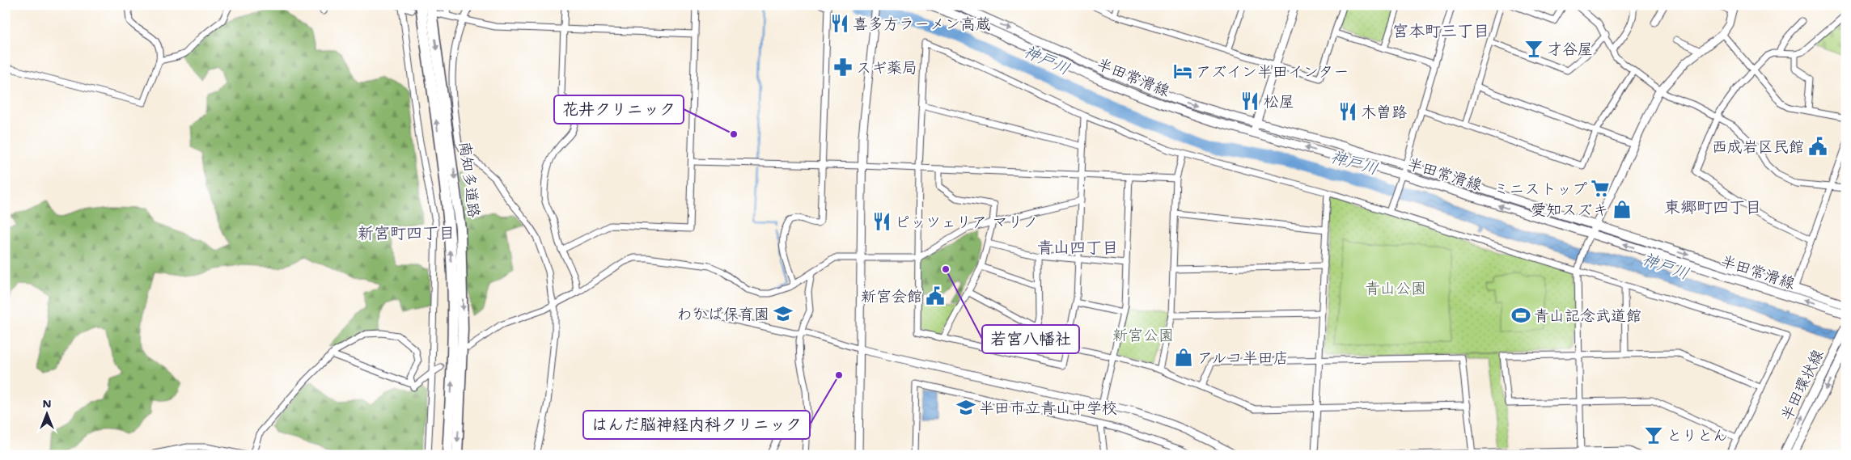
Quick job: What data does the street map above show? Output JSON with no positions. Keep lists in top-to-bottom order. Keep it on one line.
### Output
{"streets":{"highway":["南知多道路"],"main road":["半田常滑線","半田環状線"]},"districts":["宮本町三丁目","東郷町四丁目","新宮町四丁目","青山四丁目"],"water":["神戸川"],"parks":["青山公園","新宮公園"],"places":{"restaurant":["喜多方ラーメン高蔵","松屋","木曽路","ピッツェリア マリノ"],"bar":["才谷屋","とりとん"],"pharmacy":["スギ薬局"],"hotel":["アズイン半田インター"],"other":["花井クリニック","若宮八幡社","はんだ脳神経内科クリニック"],"public building":["西成岩区民館","新宮会館"],"supermarket":["ミニストップ"],"shop":["愛知スズキ","アルコ半田店"],"school or university":["わかば保育園","半田市立青山中学校"],"sports":["青山記念武道館"]},"north":"top"}
